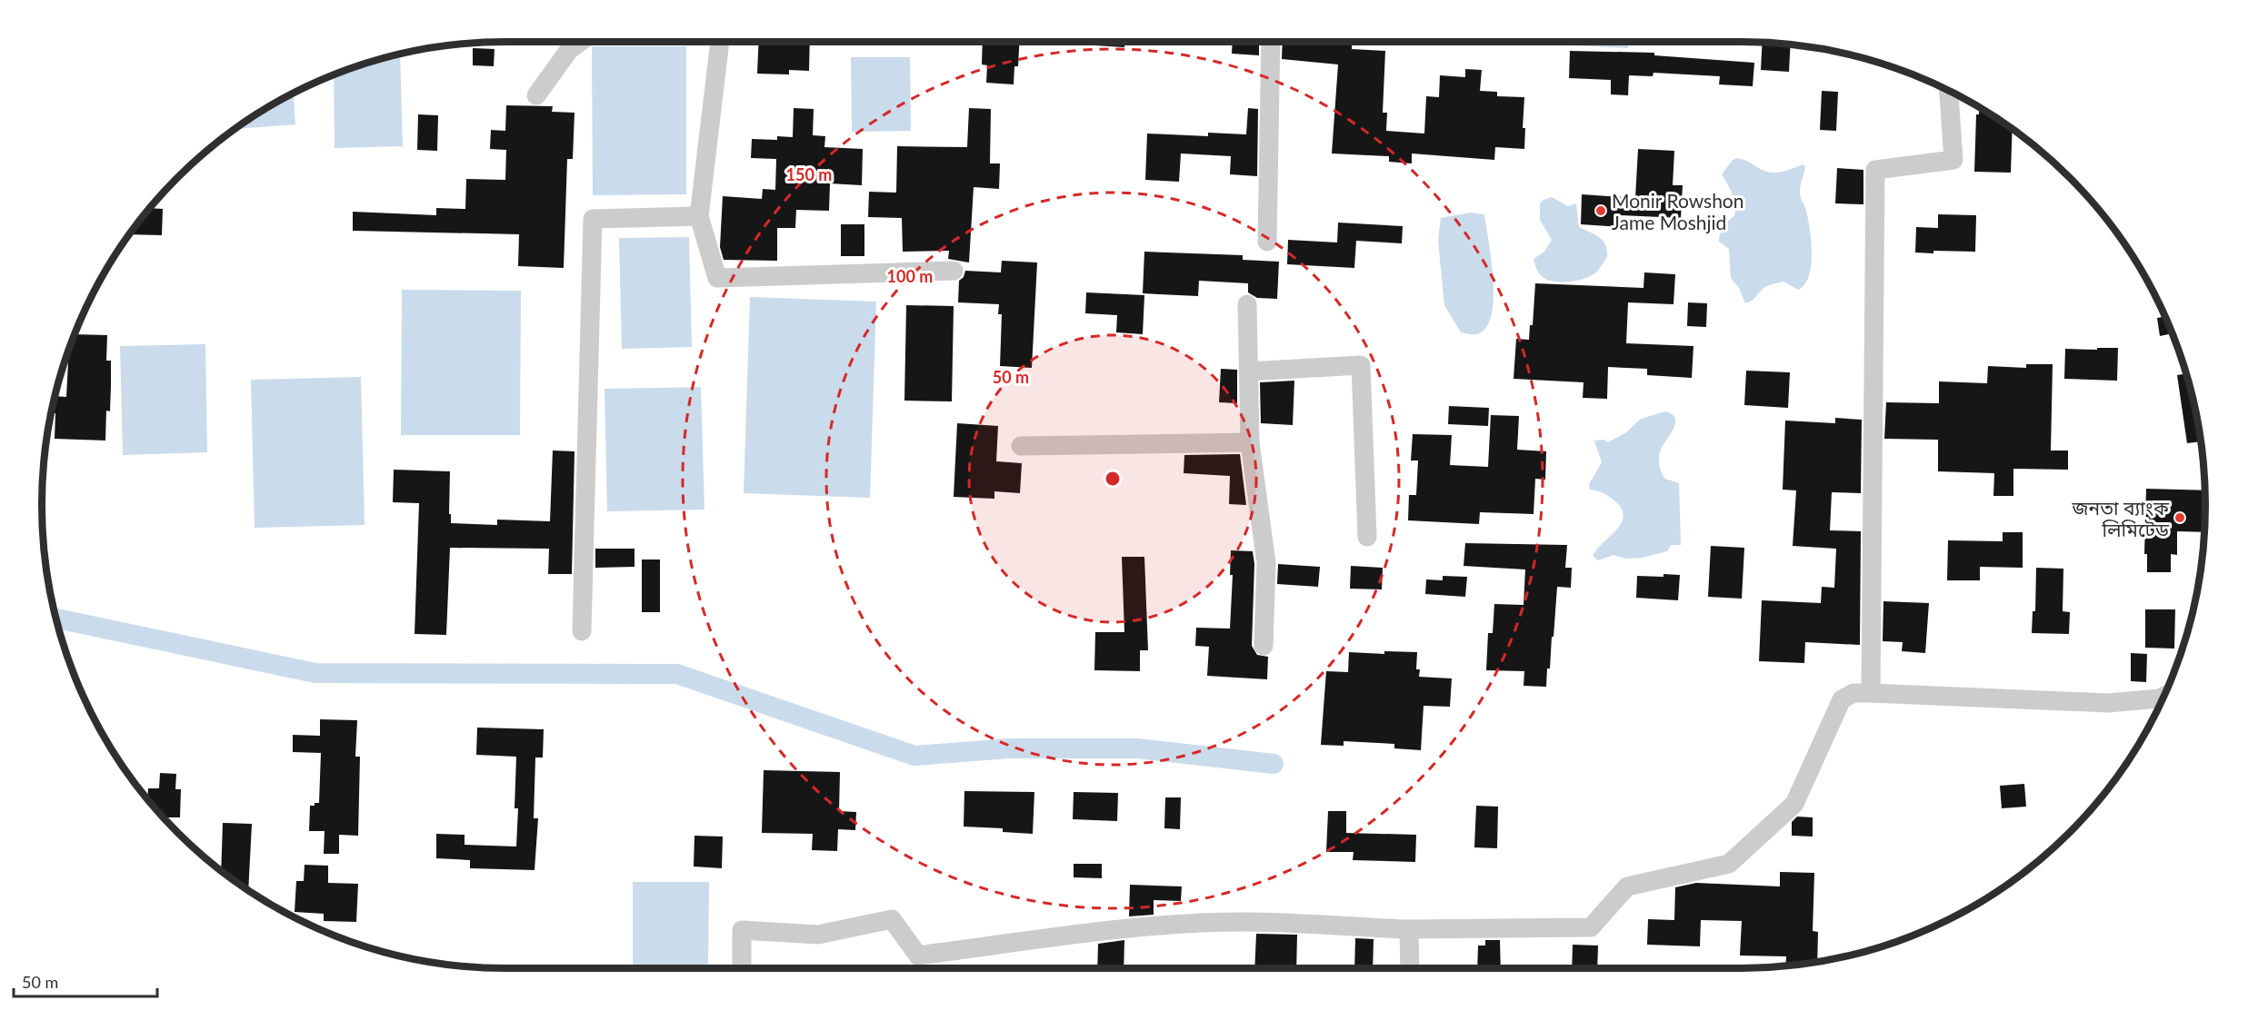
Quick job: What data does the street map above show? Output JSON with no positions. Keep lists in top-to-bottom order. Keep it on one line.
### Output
{"places":["Monir Rowshon Jame Moshjid","জনতা ব্যাংক লিমিটেড"],"scale_bar":"50 m","rings":["150 m","100 m","50 m"]}
